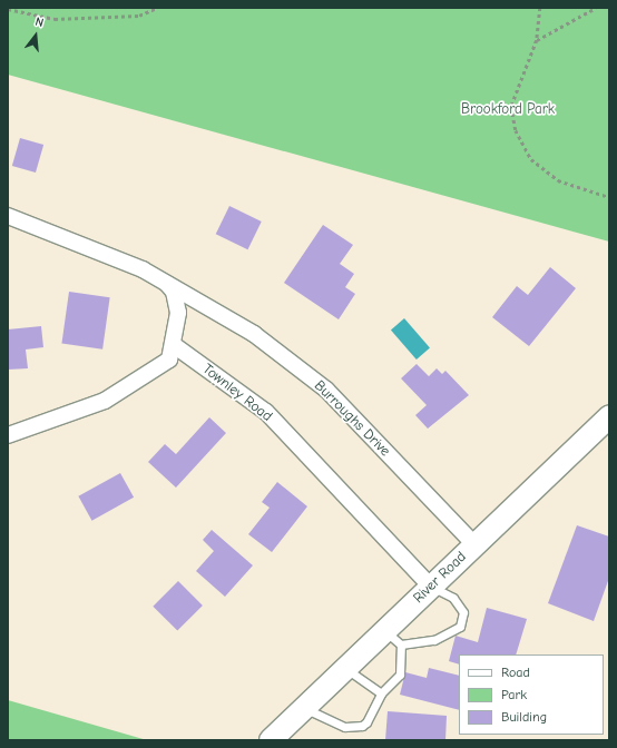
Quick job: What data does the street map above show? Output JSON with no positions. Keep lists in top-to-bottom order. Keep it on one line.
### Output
{"streets":{"street":["Townley Road","Burroughs Drive","River Road"]},"crossings":[["Townley Road","River Road"],["Burroughs Drive","River Road"]],"parks":["Brookford Park"],"legend":["Road","Park","Building"],"north":"top"}
